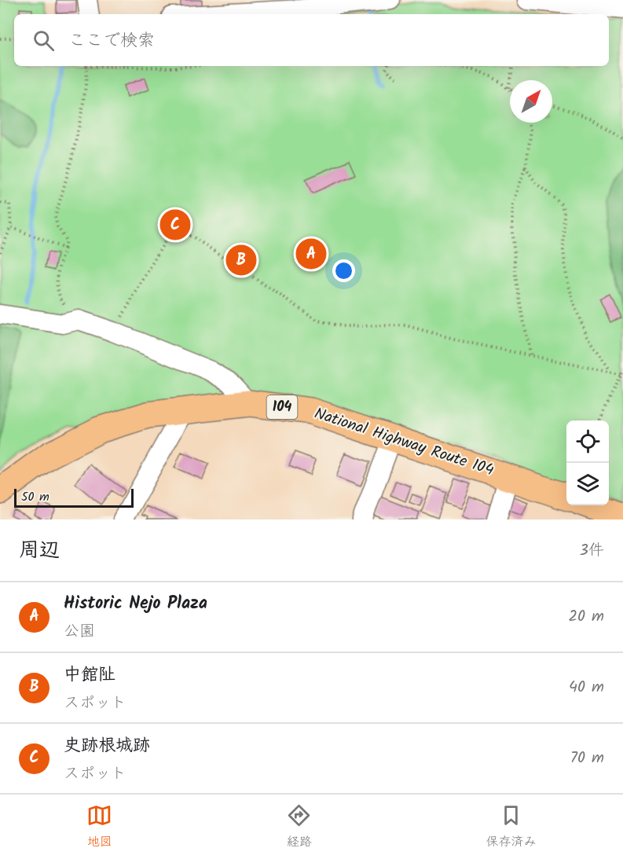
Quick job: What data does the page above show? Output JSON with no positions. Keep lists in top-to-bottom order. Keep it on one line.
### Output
{"streets":{"highway":["104","National Highway Route 104"]},"scale_bar":"50 m","north":"top right","page":{"search":"ここで検索","pins":["C","A","B"],"scale":"50 m","heading":["周辺","3件"],"list":[{"mark":"A","name":"Historic Nejo Plaza","note":"公園","value":"20 m"},{"mark":"B","name":"中館阯","note":"スポット","value":"40 m"},{"mark":"C","name":"史跡根城跡","note":"スポット","value":"70 m"}],"nav":["地図","経路","保存済み"]}}
